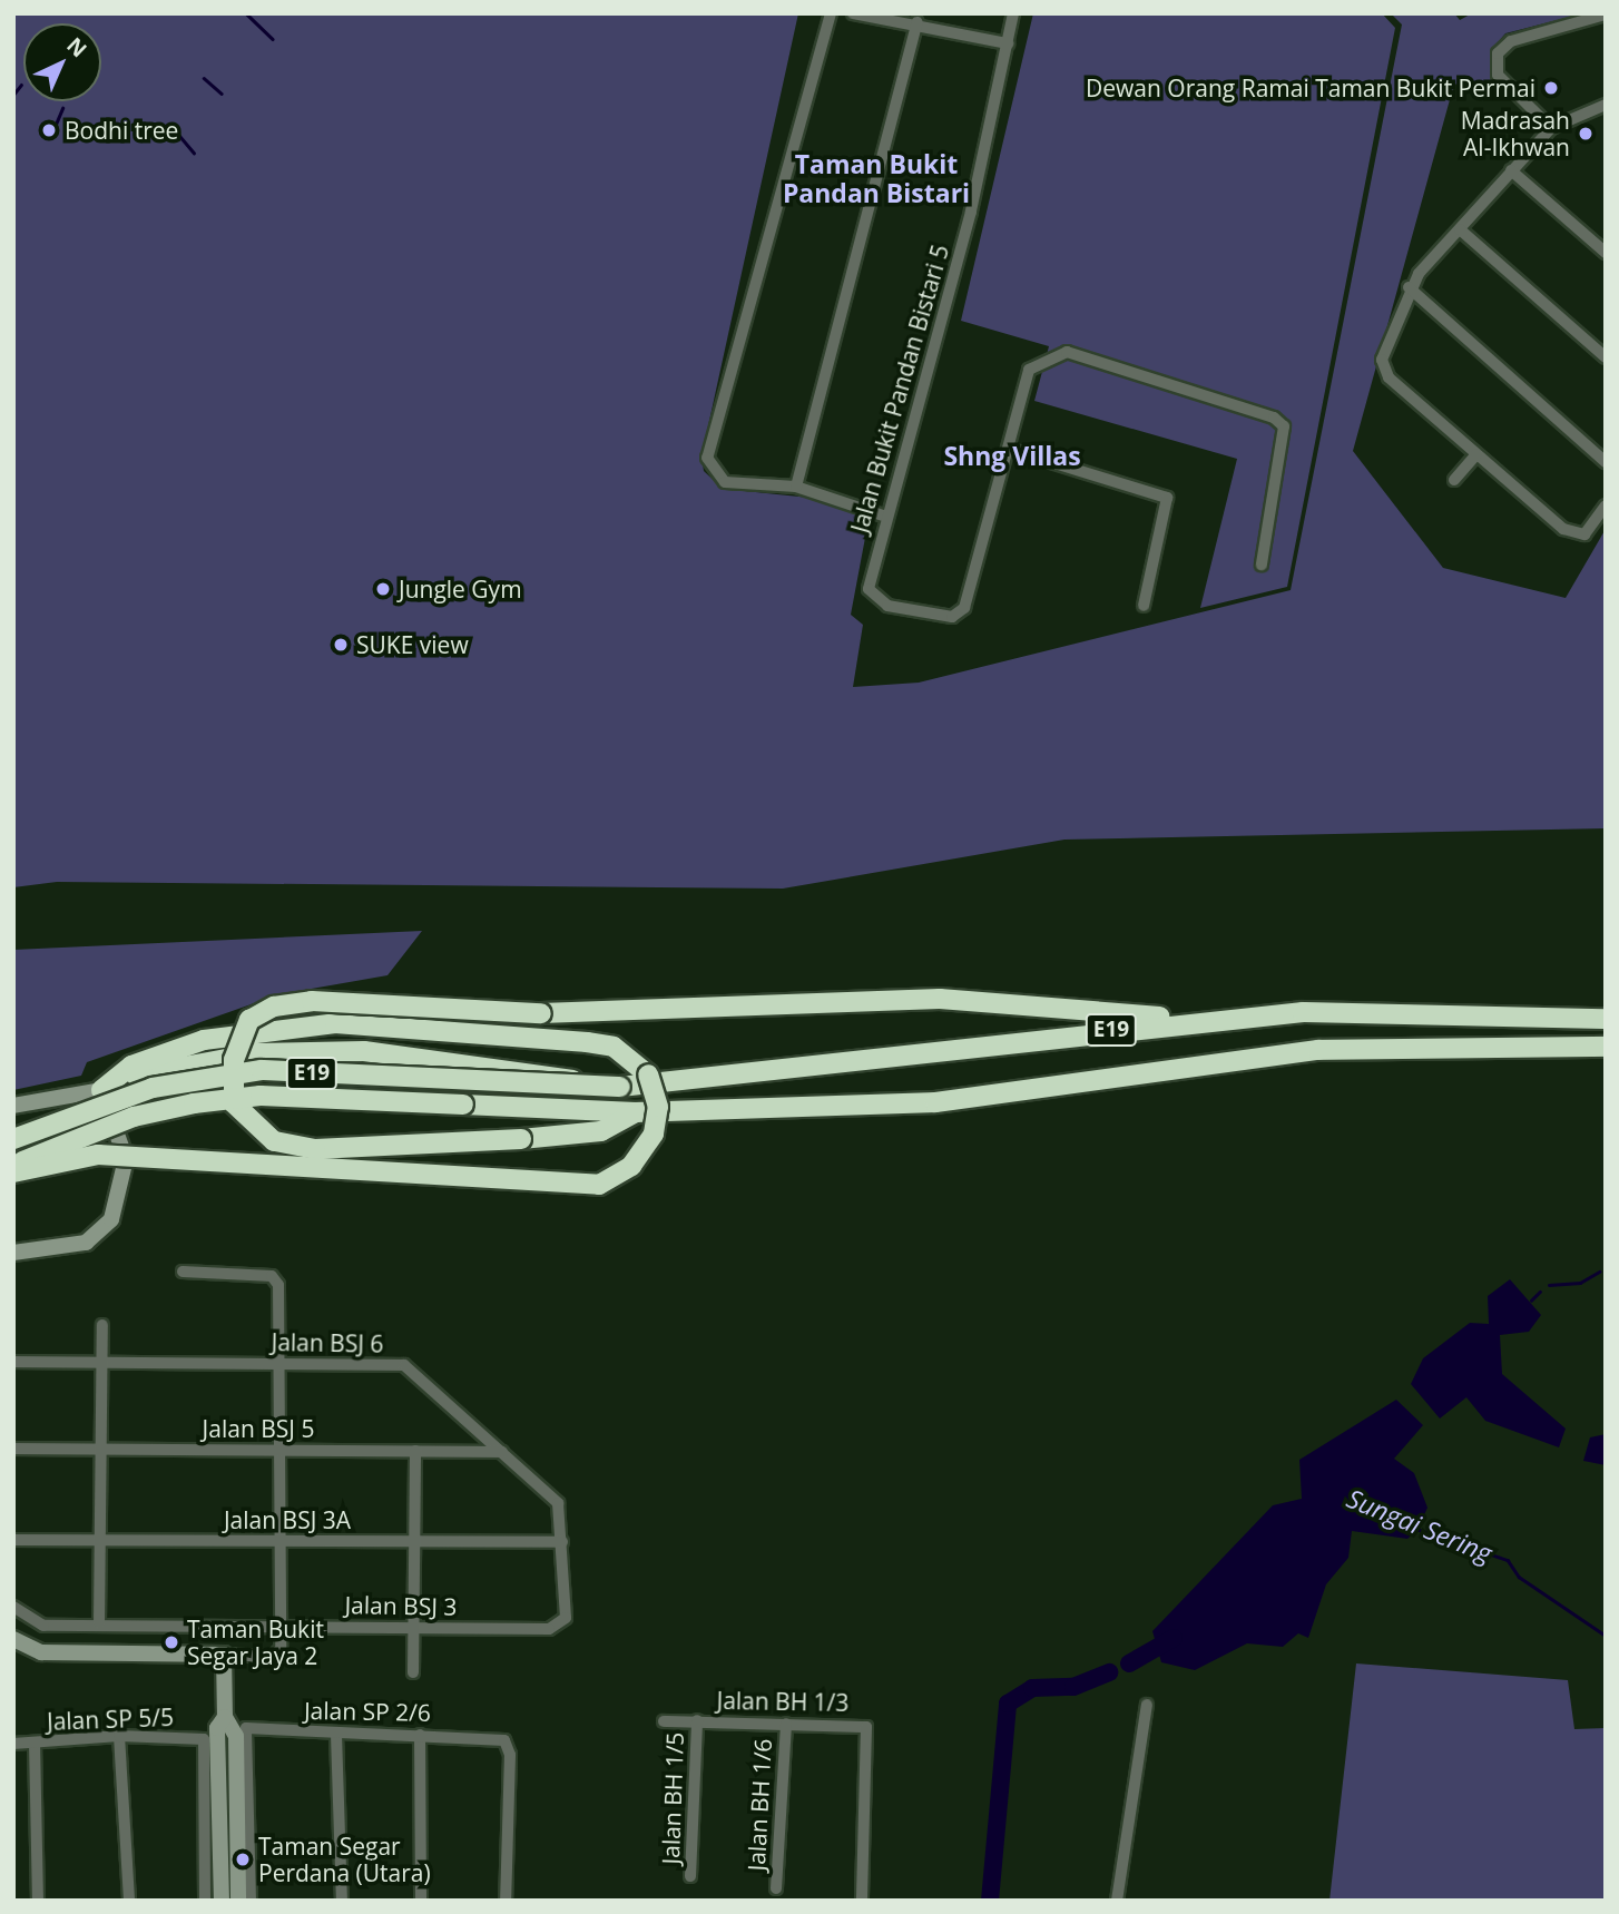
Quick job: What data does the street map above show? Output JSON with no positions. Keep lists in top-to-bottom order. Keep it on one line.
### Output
{"streets":{"highway":["E19"],"street":["Jalan Bukit Pandan Bistari 5","Jalan BSJ 6","Jalan BSJ 5","Jalan BSJ 3A","Jalan BSJ 3","Jalan BH 1/3","Jalan SP 2/6","Jalan SP 5/5","Jalan BH 1/5","Jalan BH 1/6"]},"crossings":[["Jalan BSJ 6","Jalan BSJ 5"],["Jalan BSJ 6","Jalan BSJ 3A"],["Jalan BSJ 6","Jalan BSJ 3"],["Jalan BH 1/3","Jalan BH 1/5"],["Jalan BH 1/3","Jalan BH 1/6"]],"districts":["Taman Bukit Pandan Bistari","Shng Villas"],"water":["Sungai Sering"],"places":["Dewan Orang Ramai Taman Bukit Permai","Bodhi tree","Madrasah Al-Ikhwan","Jungle Gym","SUKE view","Taman Bukit Segar Jaya 2","Taman Segar Perdana (Utara)"],"north":"top right"}
